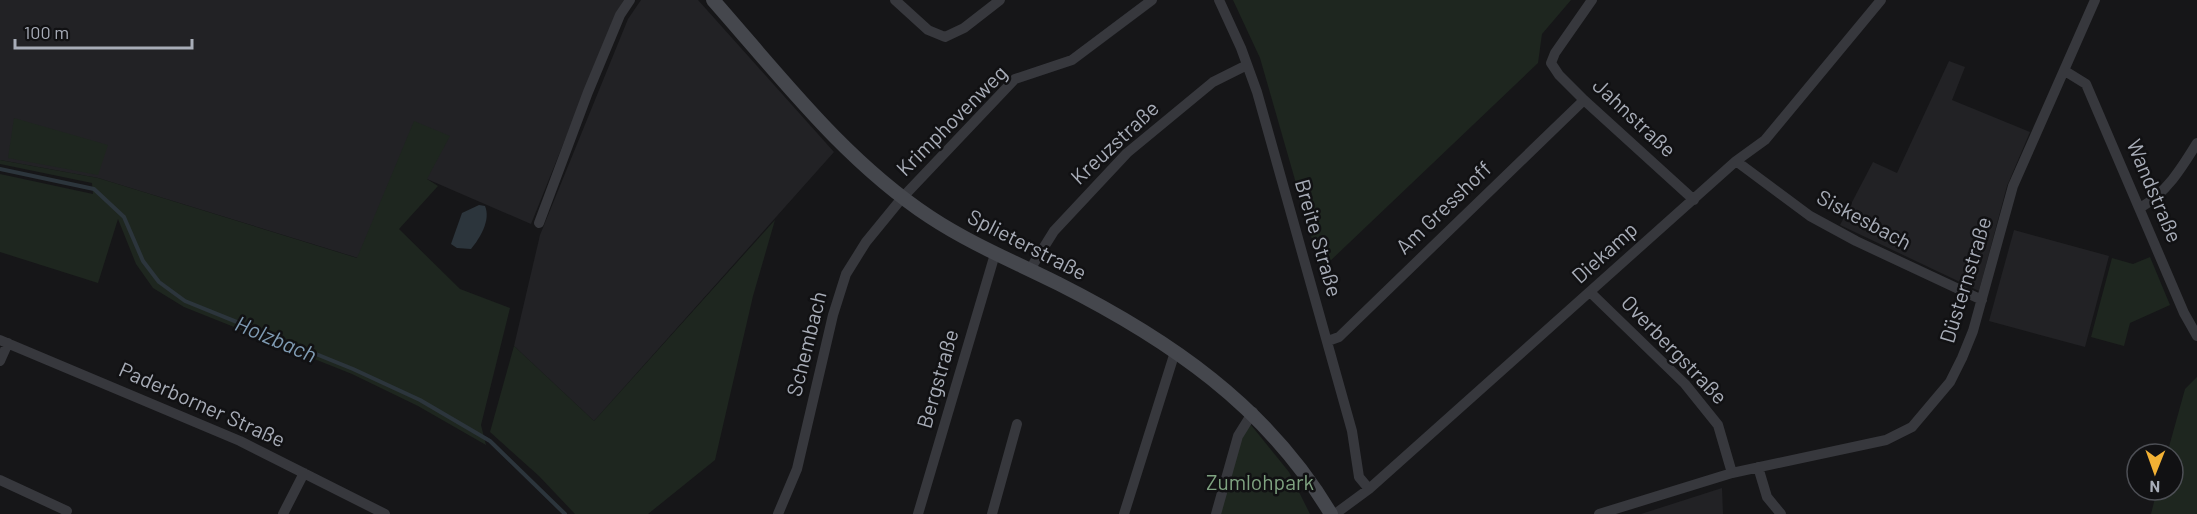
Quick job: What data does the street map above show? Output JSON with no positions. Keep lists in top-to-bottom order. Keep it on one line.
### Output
{"streets":{"street":["Jahnstraße","Krimphovenweg","Kreuzstraße","Wandstraße","Am Gresshoff","Siskesbach","Breite Straße","Splieterstraße","Diekamp","Düsternstraße","Schembach","Overbergstraße","Bergstraße","Paderborner Straße"]},"crossings":[["Jahnstraße","Am Gresshoff"],["Jahnstraße","Diekamp"],["Krimphovenweg","Splieterstraße"],["Krimphovenweg","Schembach"],["Kreuzstraße","Breite Straße"],["Kreuzstraße","Splieterstraße"],["Wandstraße","Düsternstraße"],["Am Gresshoff","Breite Straße"],["Siskesbach","Diekamp"],["Siskesbach","Düsternstraße"],["Breite Straße","Diekamp"],["Splieterstraße","Diekamp"],["Splieterstraße","Schembach"],["Splieterstraße","Bergstraße"],["Diekamp","Overbergstraße"],["Düsternstraße","Overbergstraße"]],"water":["Holzbach"],"parks":["Zumlohpark"],"scale_bar":"100 m","north":"bottom"}
